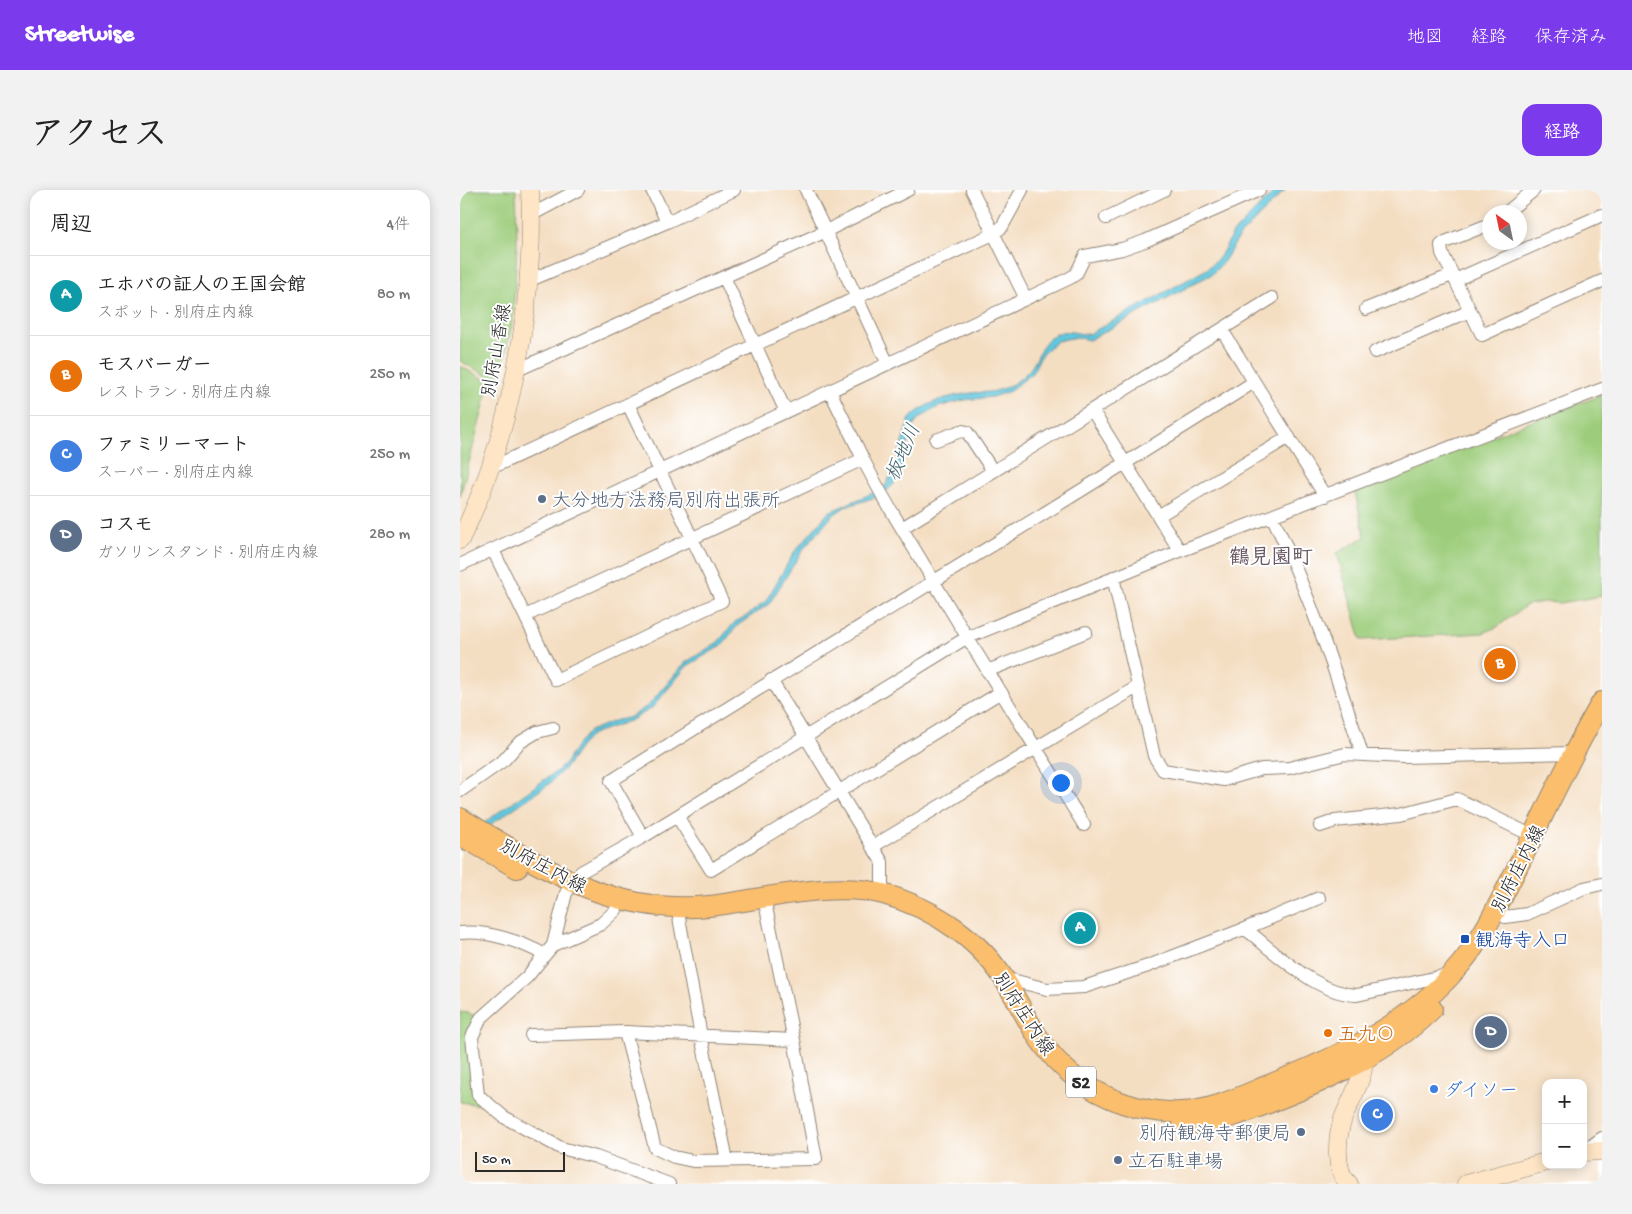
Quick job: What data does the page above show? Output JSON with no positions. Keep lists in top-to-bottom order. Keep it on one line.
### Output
{"streets":{"main road":["別府山香線","別府庄内線","52"]},"districts":["鶴見園町"],"water":["板地川"],"places":{"other":["大分地方法務局別府出張所","五九〇","ダイソー","別府観海寺郵便局","立石駐車場"],"transit":["観海寺入口"]},"scale_bar":"50 m","north":"top left","page":{"header":"Streetwise","nav":["地図","経路","保存済み"],"title":"アクセス","buttons":"経路","heading":["周辺","4件"],"list":[{"mark":"A","name":"エホバの証人の王国会館","note":"スポット · 別府庄内線","value":"80 m"},{"mark":"B","name":"モスバーガー","note":"レストラン · 別府庄内線","value":"250 m"},{"mark":"C","name":"ファミリーマート","note":"スーパー · 別府庄内線","value":"250 m"},{"mark":"D","name":"コスモ","note":"ガソリンスタンド · 別府庄内線","value":"280 m"}],"pins":["B","A","D","C"],"map_buttons":["+","−"],"scale":"50 m"}}
